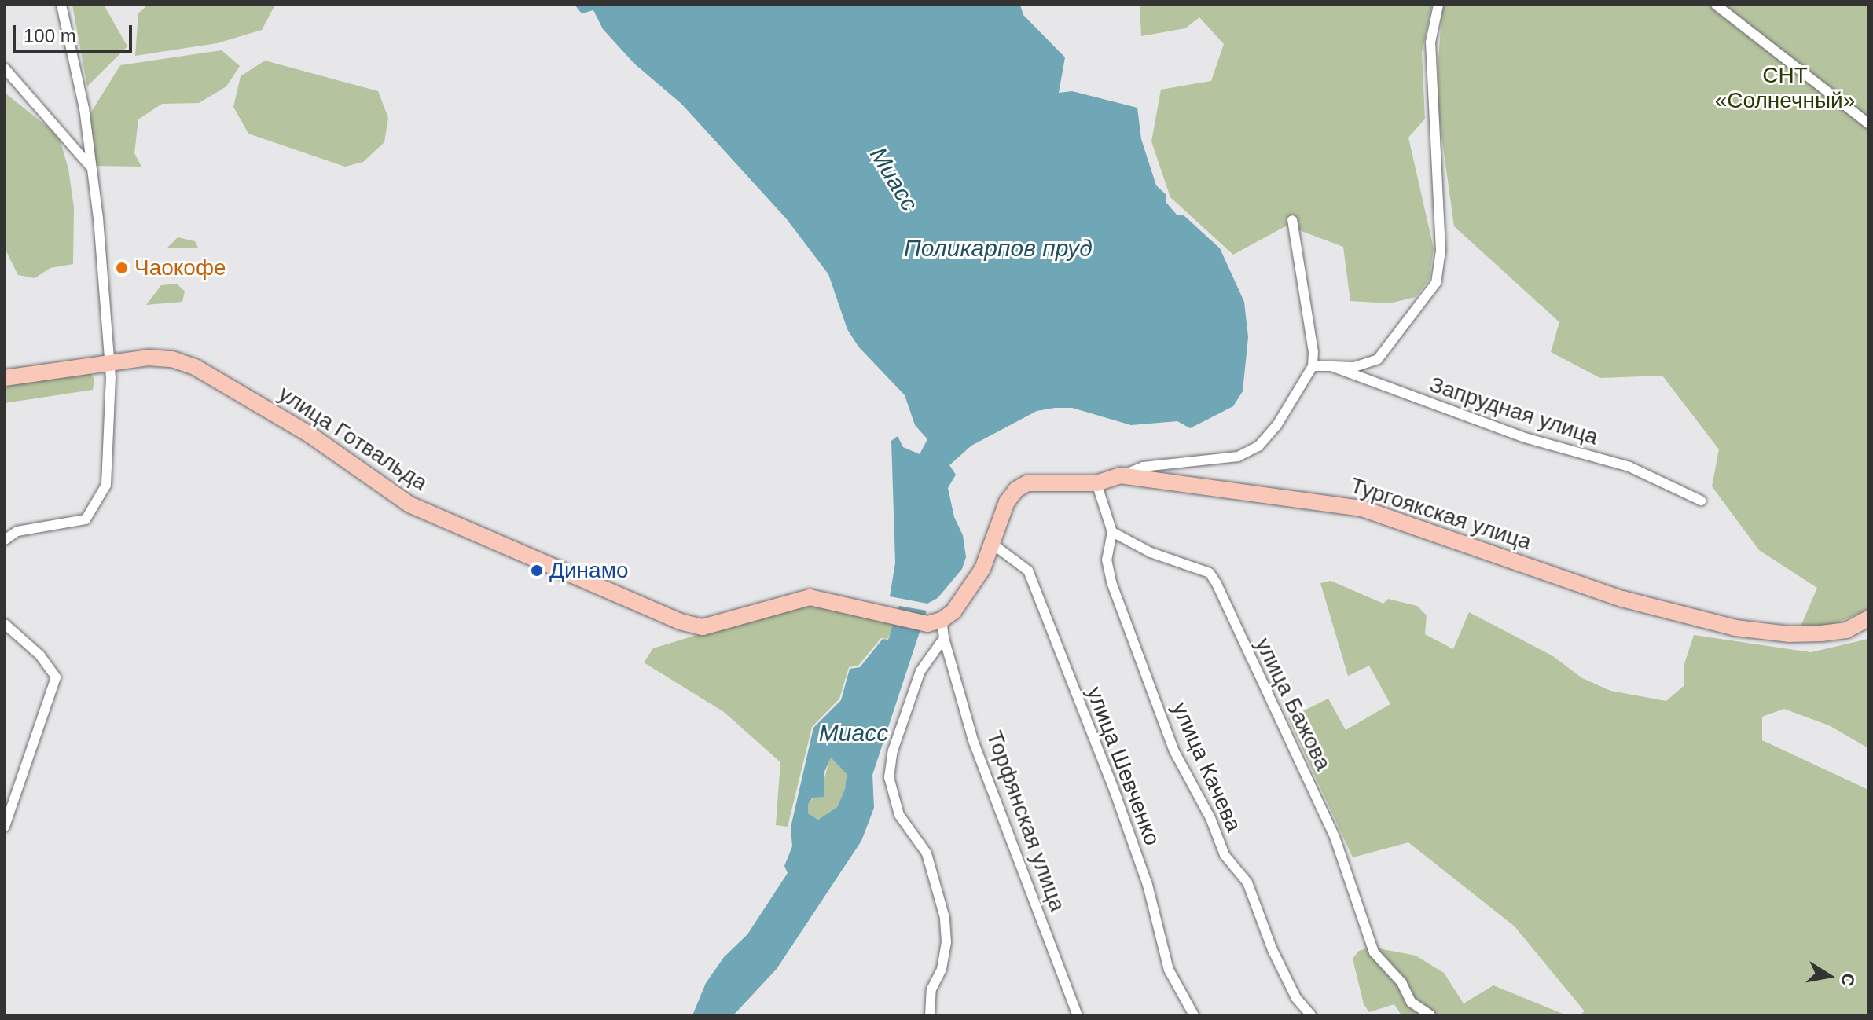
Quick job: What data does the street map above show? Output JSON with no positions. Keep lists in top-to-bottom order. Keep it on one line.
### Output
{"streets":{"main road":["улица Готвальда","Тургоякская улица"],"street":["Запрудная улица","улица Бажова","улица Шевченко","улица Качева","Торфянская улица"]},"crossings":[["улица Готвальда","Тургоякская улица"],["улица Готвальда","Торфянская улица"],["Тургоякская улица","улица Шевченко"],["Тургоякская улица","улица Качева"],["Тургоякская улица","Торфянская улица"],["улица Бажова","улица Качева"]],"water":["Миасс","Поликарпов пруд"],"parks":["СНТ «Солнечный»"],"places":["Чаокофе","Динамо"],"scale_bar":"100 m","north":"right"}
